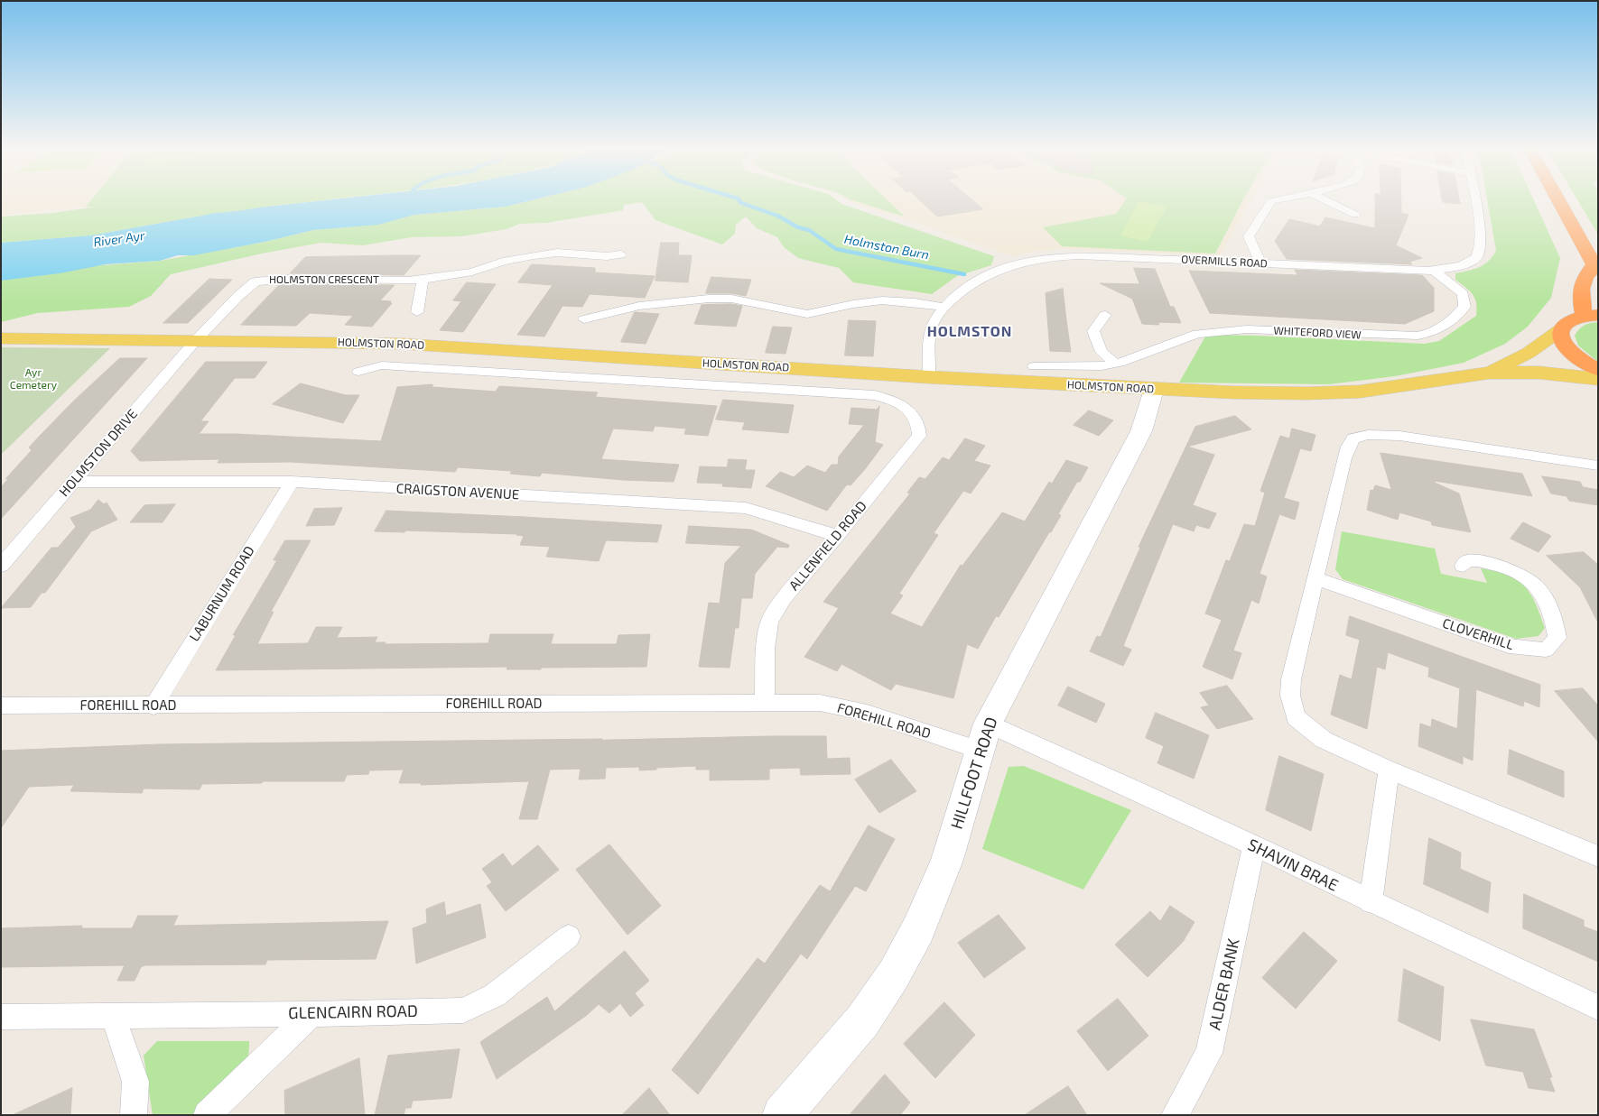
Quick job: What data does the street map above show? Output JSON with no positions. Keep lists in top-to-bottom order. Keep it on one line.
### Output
{"streets":{"main road":["HOLMSTON ROAD"],"street":["OVERMILLS ROAD","HOLMSTON CRESCENT","WHITEFORD VIEW","HOLMSTON DRIVE","CRAIGSTON AVENUE","ALLENFIELD ROAD","LABURNUM ROAD","CLOVERHILL","FOREHILL ROAD","HILLFOOT ROAD","SHAVIN BRAE","ALDER BANK","GLENCAIRN ROAD"]},"crossings":[["OVERMILLS ROAD","WHITEFORD VIEW"],["OVERMILLS ROAD","HOLMSTON ROAD"],["HOLMSTON CRESCENT","HOLMSTON ROAD"],["HOLMSTON CRESCENT","HOLMSTON DRIVE"],["HOLMSTON ROAD","HOLMSTON DRIVE"],["HOLMSTON ROAD","ALLENFIELD ROAD"],["HOLMSTON ROAD","HILLFOOT ROAD"],["HOLMSTON DRIVE","CRAIGSTON AVENUE"],["CRAIGSTON AVENUE","ALLENFIELD ROAD"],["CRAIGSTON AVENUE","LABURNUM ROAD"],["ALLENFIELD ROAD","FOREHILL ROAD"],["LABURNUM ROAD","FOREHILL ROAD"],["FOREHILL ROAD","HILLFOOT ROAD"],["FOREHILL ROAD","SHAVIN BRAE"],["HILLFOOT ROAD","SHAVIN BRAE"],["SHAVIN BRAE","ALDER BANK"]],"districts":["HOLMSTON"],"water":["River Ayr","Holmston Burn"],"parks":["Ayr Cemetery"]}
